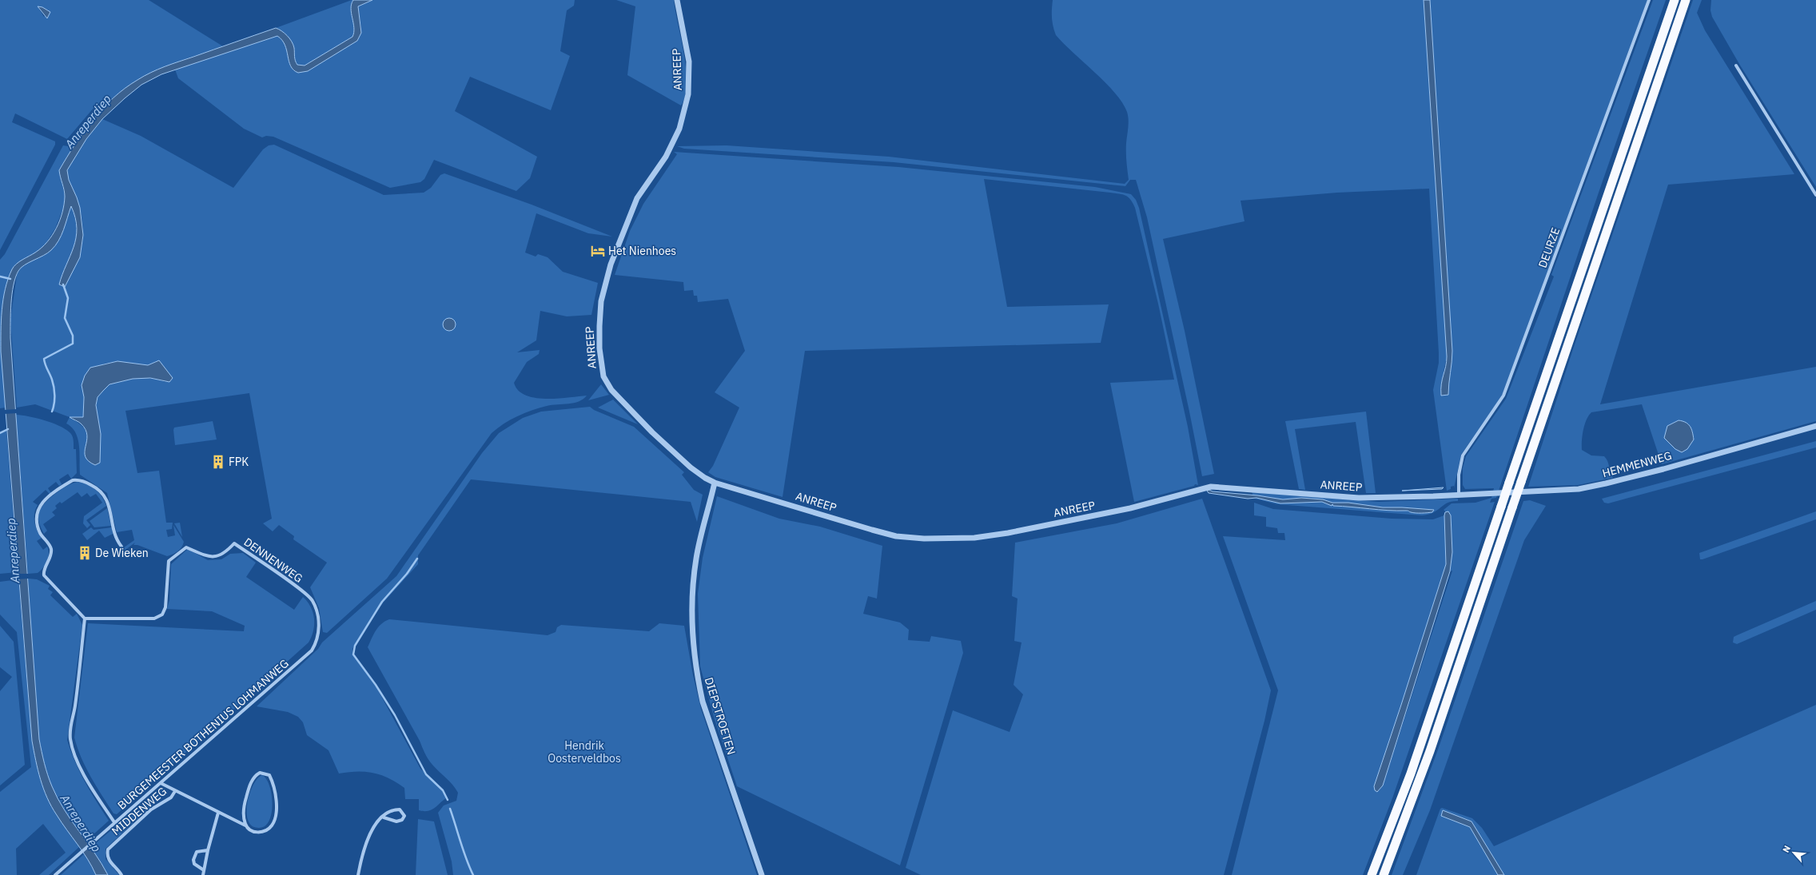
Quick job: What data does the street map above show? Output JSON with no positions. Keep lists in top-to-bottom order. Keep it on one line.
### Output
{"streets":{"street":["ANREEP","DEURZE","HEMMENWEG","DENNENWEG","DIEPSTROETEN","BURGEMEESTER BOTHENIUS LOHMANWEG","MIDDENWEG"]},"crossings":[["ANREEP","DEURZE"],["ANREEP","HEMMENWEG"],["ANREEP","DIEPSTROETEN"],["DEURZE","HEMMENWEG"],["DENNENWEG","BURGEMEESTER BOTHENIUS LOHMANWEG"],["BURGEMEESTER BOTHENIUS LOHMANWEG","MIDDENWEG"]],"water":["Anreperdiep"],"parks":["Hendrik Oosterveldbos"],"places":{"hotel":["Het Nienhoes"],"building":["FPK","De Wieken"]},"north":"top left"}
